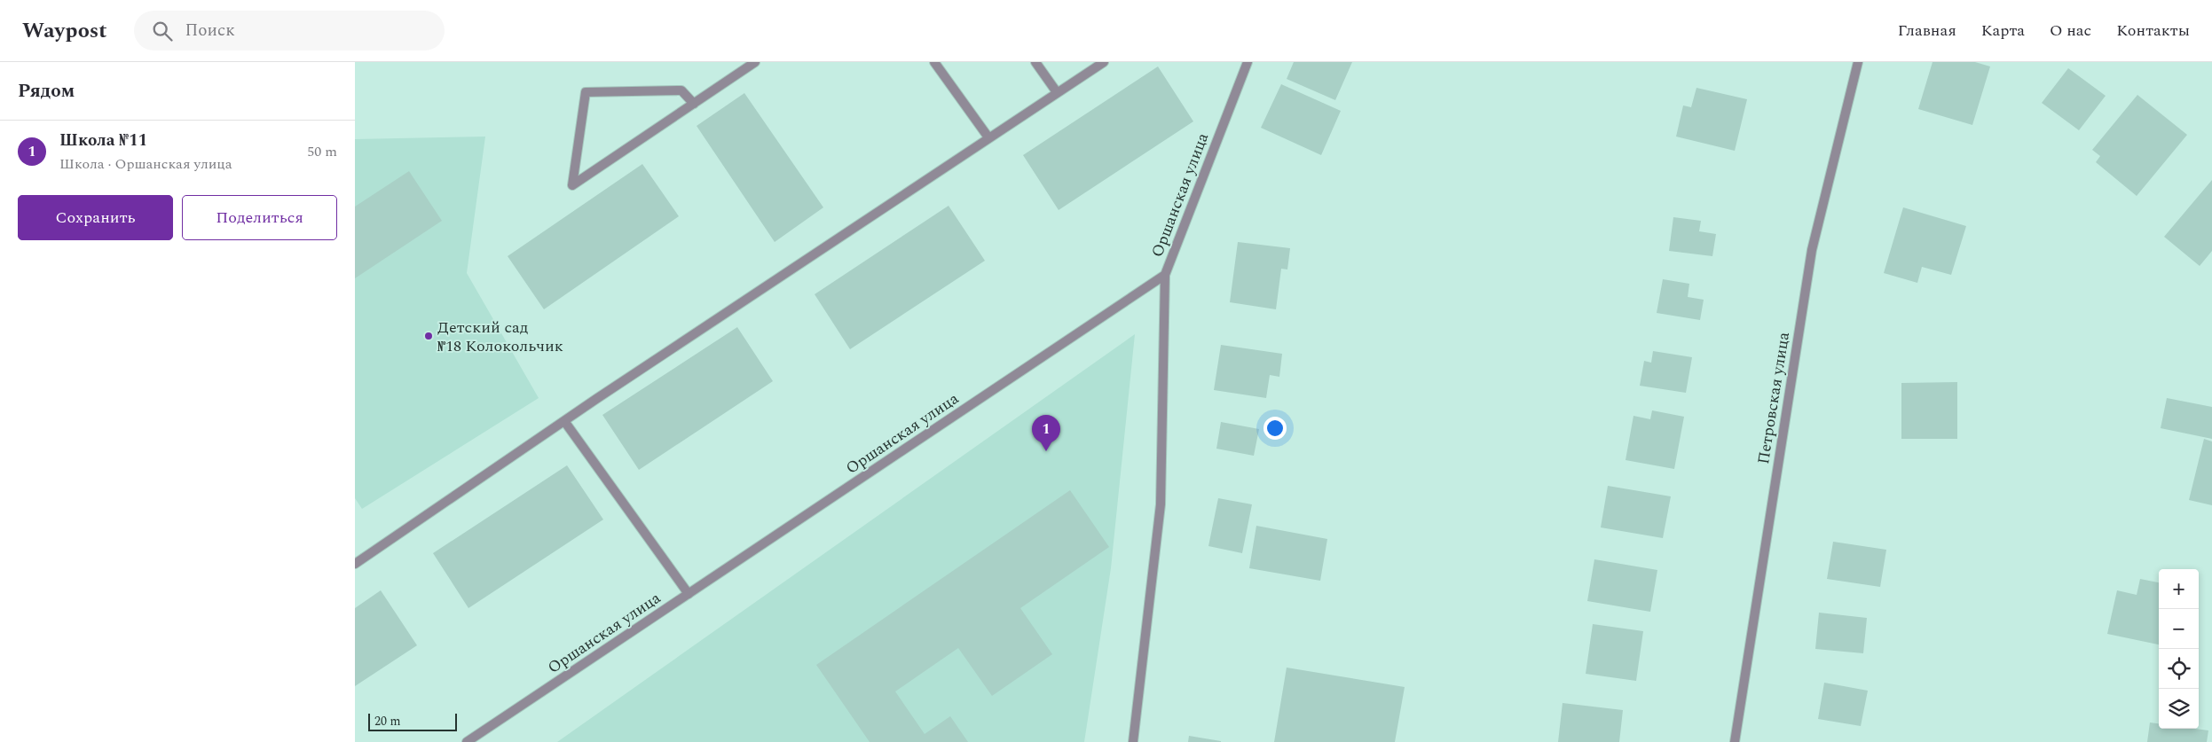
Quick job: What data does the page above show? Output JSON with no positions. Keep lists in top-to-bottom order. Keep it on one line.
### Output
{"streets":{"street":["Оршанская улица","Петровская улица"]},"places":["Детский сад №18 Колокольчик"],"scale_bar":"20 m","page":{"header":"Waypost","search":"Поиск","nav":["Главная","Карта","О нас","Контакты"],"heading":"Рядом","list":[{"mark":"1","name":"Школа №11","note":"Школа · Оршанская улица","value":"50 m"}],"buttons":["Сохранить","Поделиться"],"pins":"1","map_buttons":["+","−"],"scale":"20 m"}}
